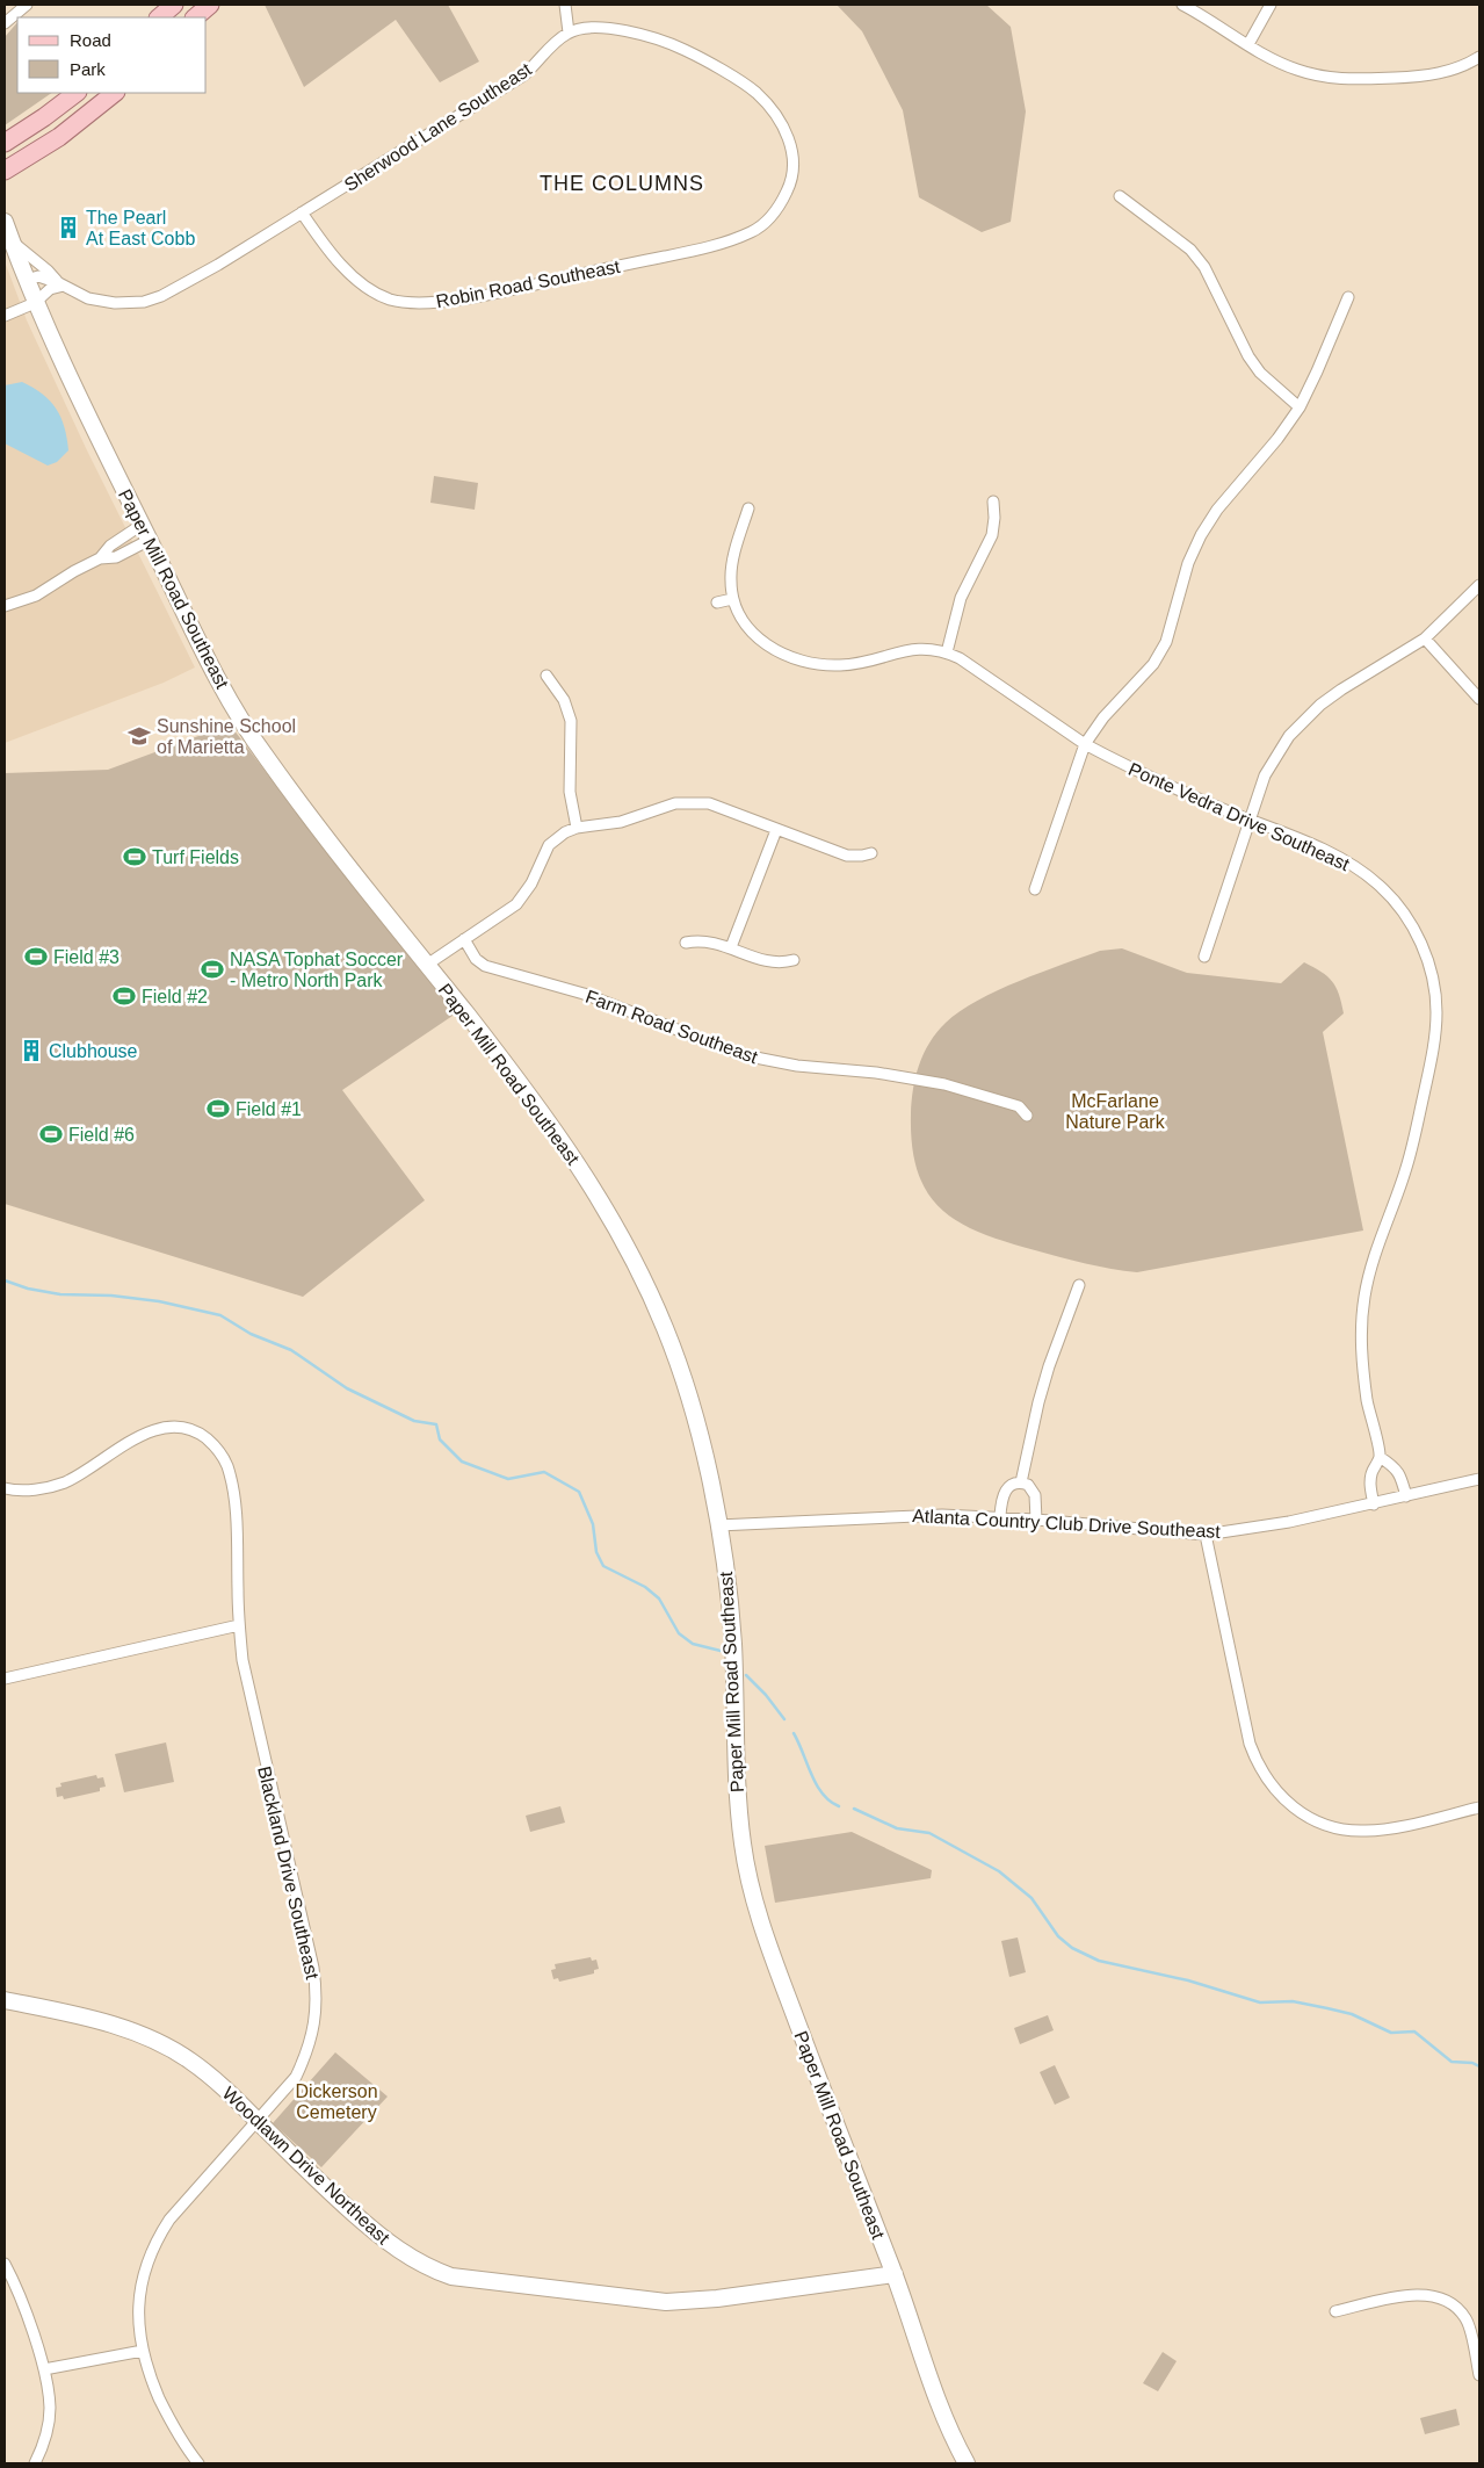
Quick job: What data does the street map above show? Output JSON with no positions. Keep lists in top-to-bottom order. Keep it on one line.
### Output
{"streets":{"street":["Sherwood Lane Southeast","Robin Road Southeast","Paper Mill Road Southeast","Ponte Vedra Drive Southeast","Farm Road Southeast","Atlanta Country Club Drive Southeast","Blackland Drive Southeast","Woodlawn Drive Northeast"]},"crossings":[["Sherwood Lane Southeast","Robin Road Southeast"],["Sherwood Lane Southeast","Paper Mill Road Southeast"],["Paper Mill Road Southeast","Atlanta Country Club Drive Southeast"],["Paper Mill Road Southeast","Woodlawn Drive Northeast"],["Blackland Drive Southeast","Woodlawn Drive Northeast"]],"districts":["THE COLUMNS"],"parks":["McFarlane Nature Park","Dickerson Cemetery"],"places":{"building":["The Pearl At East Cobb","Clubhouse"],"school or university":["Sunshine School of Marietta"],"sports":["Turf Fields","Field #3","NASA Tophat Soccer - Metro North Park","Field #2","Field #1","Field #6"]},"legend":["Road","Park"]}
